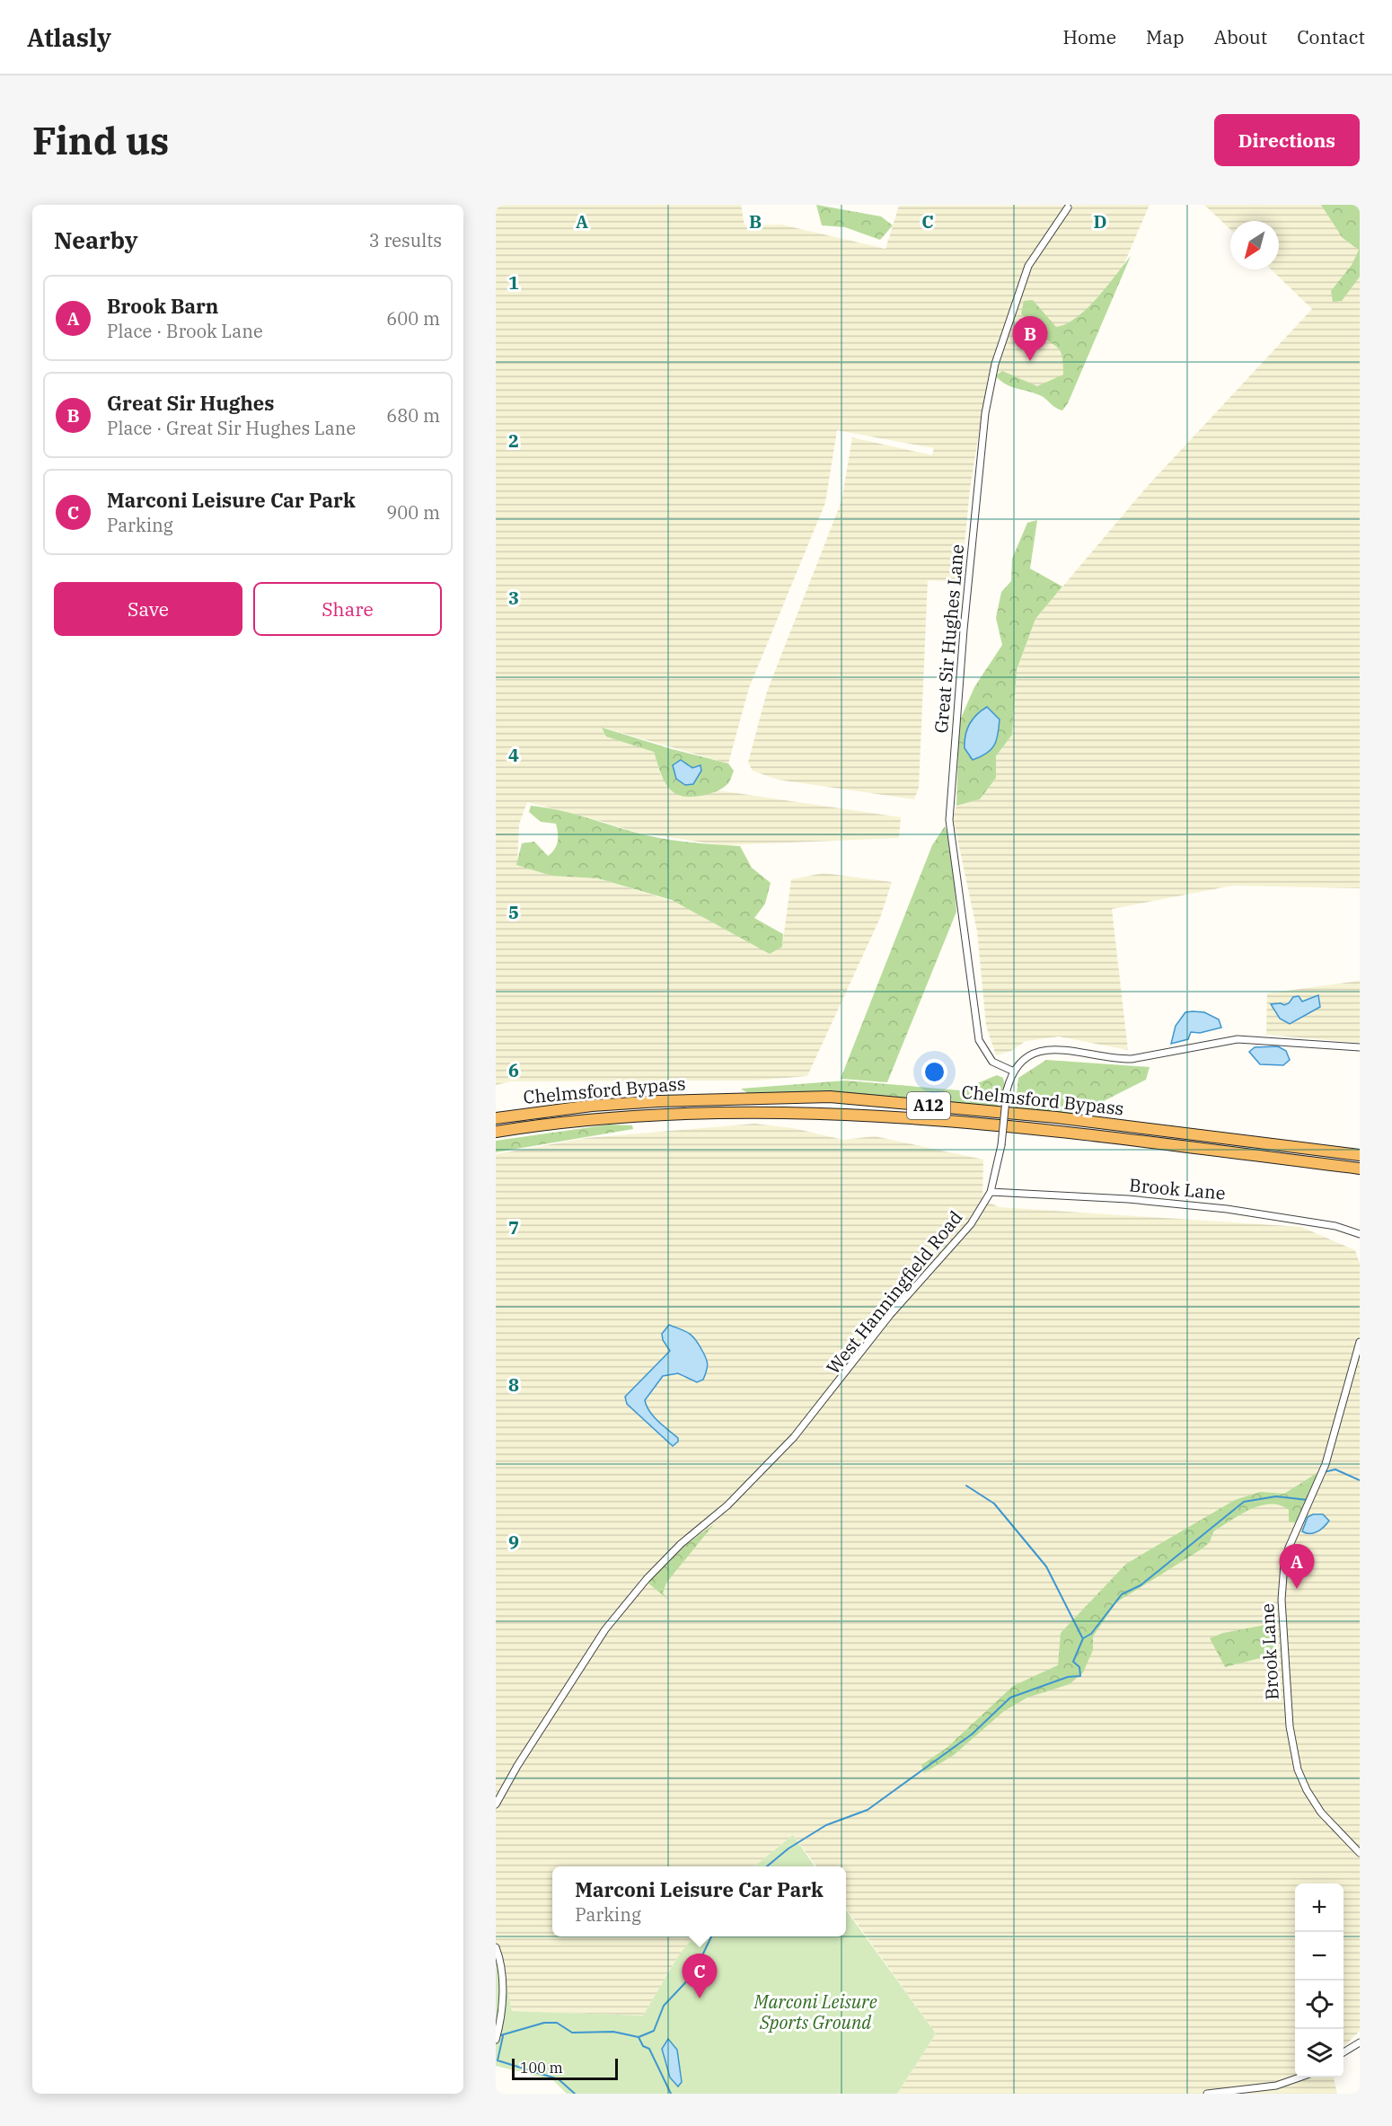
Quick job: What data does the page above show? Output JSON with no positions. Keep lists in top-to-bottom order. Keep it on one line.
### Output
{"streets":{"highway":["Chelmsford Bypass","A12"],"street":["Great Sir Hughes Lane","Brook Lane","West Hanningfield Road"]},"crossings":[["Great Sir Hughes Lane","West Hanningfield Road"],["Brook Lane","West Hanningfield Road"]],"parks":["Marconi Leisure Sports Ground"],"scale_bar":"100 m","north":"bottom left","page":{"header":"Atlasly","nav":["Home","Map","About","Contact"],"buttons":["Directions",["Save","Share"]],"title":"Find us","heading":["Nearby","3 results"],"list":[{"mark":"A","name":"Brook Barn","note":"Place · Brook Lane","value":"600 m"},{"mark":"B","name":"Great Sir Hughes","note":"Place · Great Sir Hughes Lane","value":"680 m"},{"mark":"C","name":"Marconi Leisure Car Park","note":"Parking","value":"900 m"}],"pins":["B","A","C"],"popup":["Marconi Leisure Car Park","Parking"],"map_buttons":["+","−"],"scale":"100 m"},"grid":{"columns":["A","B","C","D"],"rows":["1","2","3","4","5","6","7","8","9"]}}
